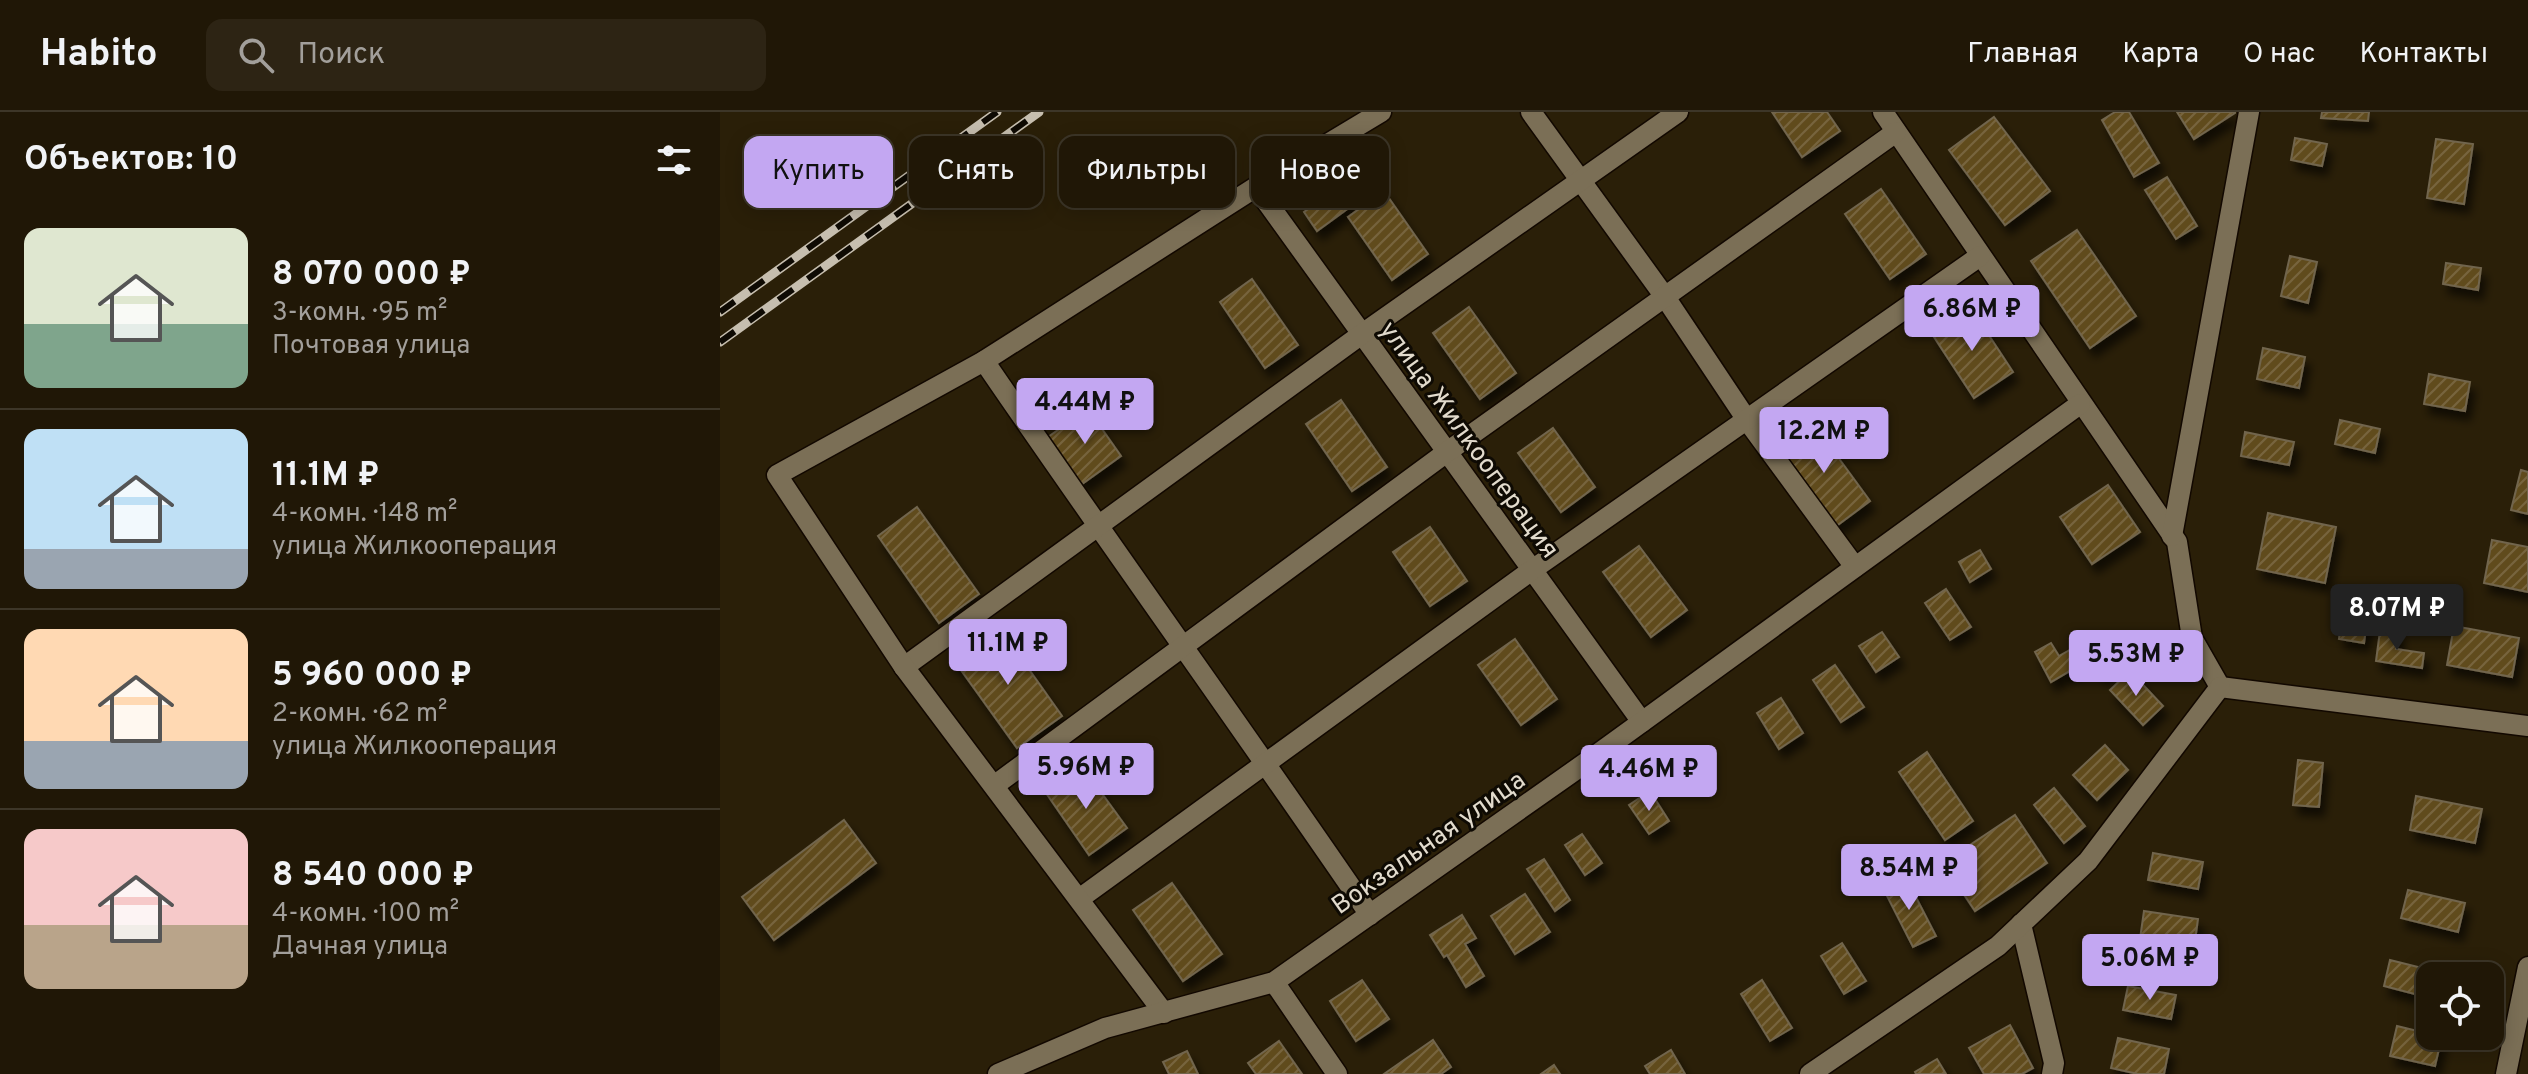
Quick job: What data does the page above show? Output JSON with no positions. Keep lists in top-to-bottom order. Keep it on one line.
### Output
{"streets":{"street":["улица Жилкооперация","Вокзальная улица"]},"crossings":[["улица Жилкооперация","Вокзальная улица"]],"page":{"header":"Habito","search":"Поиск","nav":["Главная","Карта","О нас","Контакты"],"heading":"Объектов: 10","chip":["Купить","Снять","Фильтры","Новое"],"list":[{"name":"8 070 000 ₽","note":"3-комн. · 95 m² · Почтовая улица"},{"name":"11.1M ₽","note":"4-комн. · 148 m² · улица Жилкооперация"},{"name":"5 960 000 ₽","note":"2-комн. · 62 m² · улица Жилкооперация"},{"name":"8 540 000 ₽","note":"4-комн. · 100 m² · Дачная улица"}],"price":["6.86M ₽","4.44M ₽","12.2M ₽","8.07M ₽","11.1M ₽","5.53M ₽","5.96M ₽","4.46M ₽","8.54M ₽","5.06M ₽"]}}
